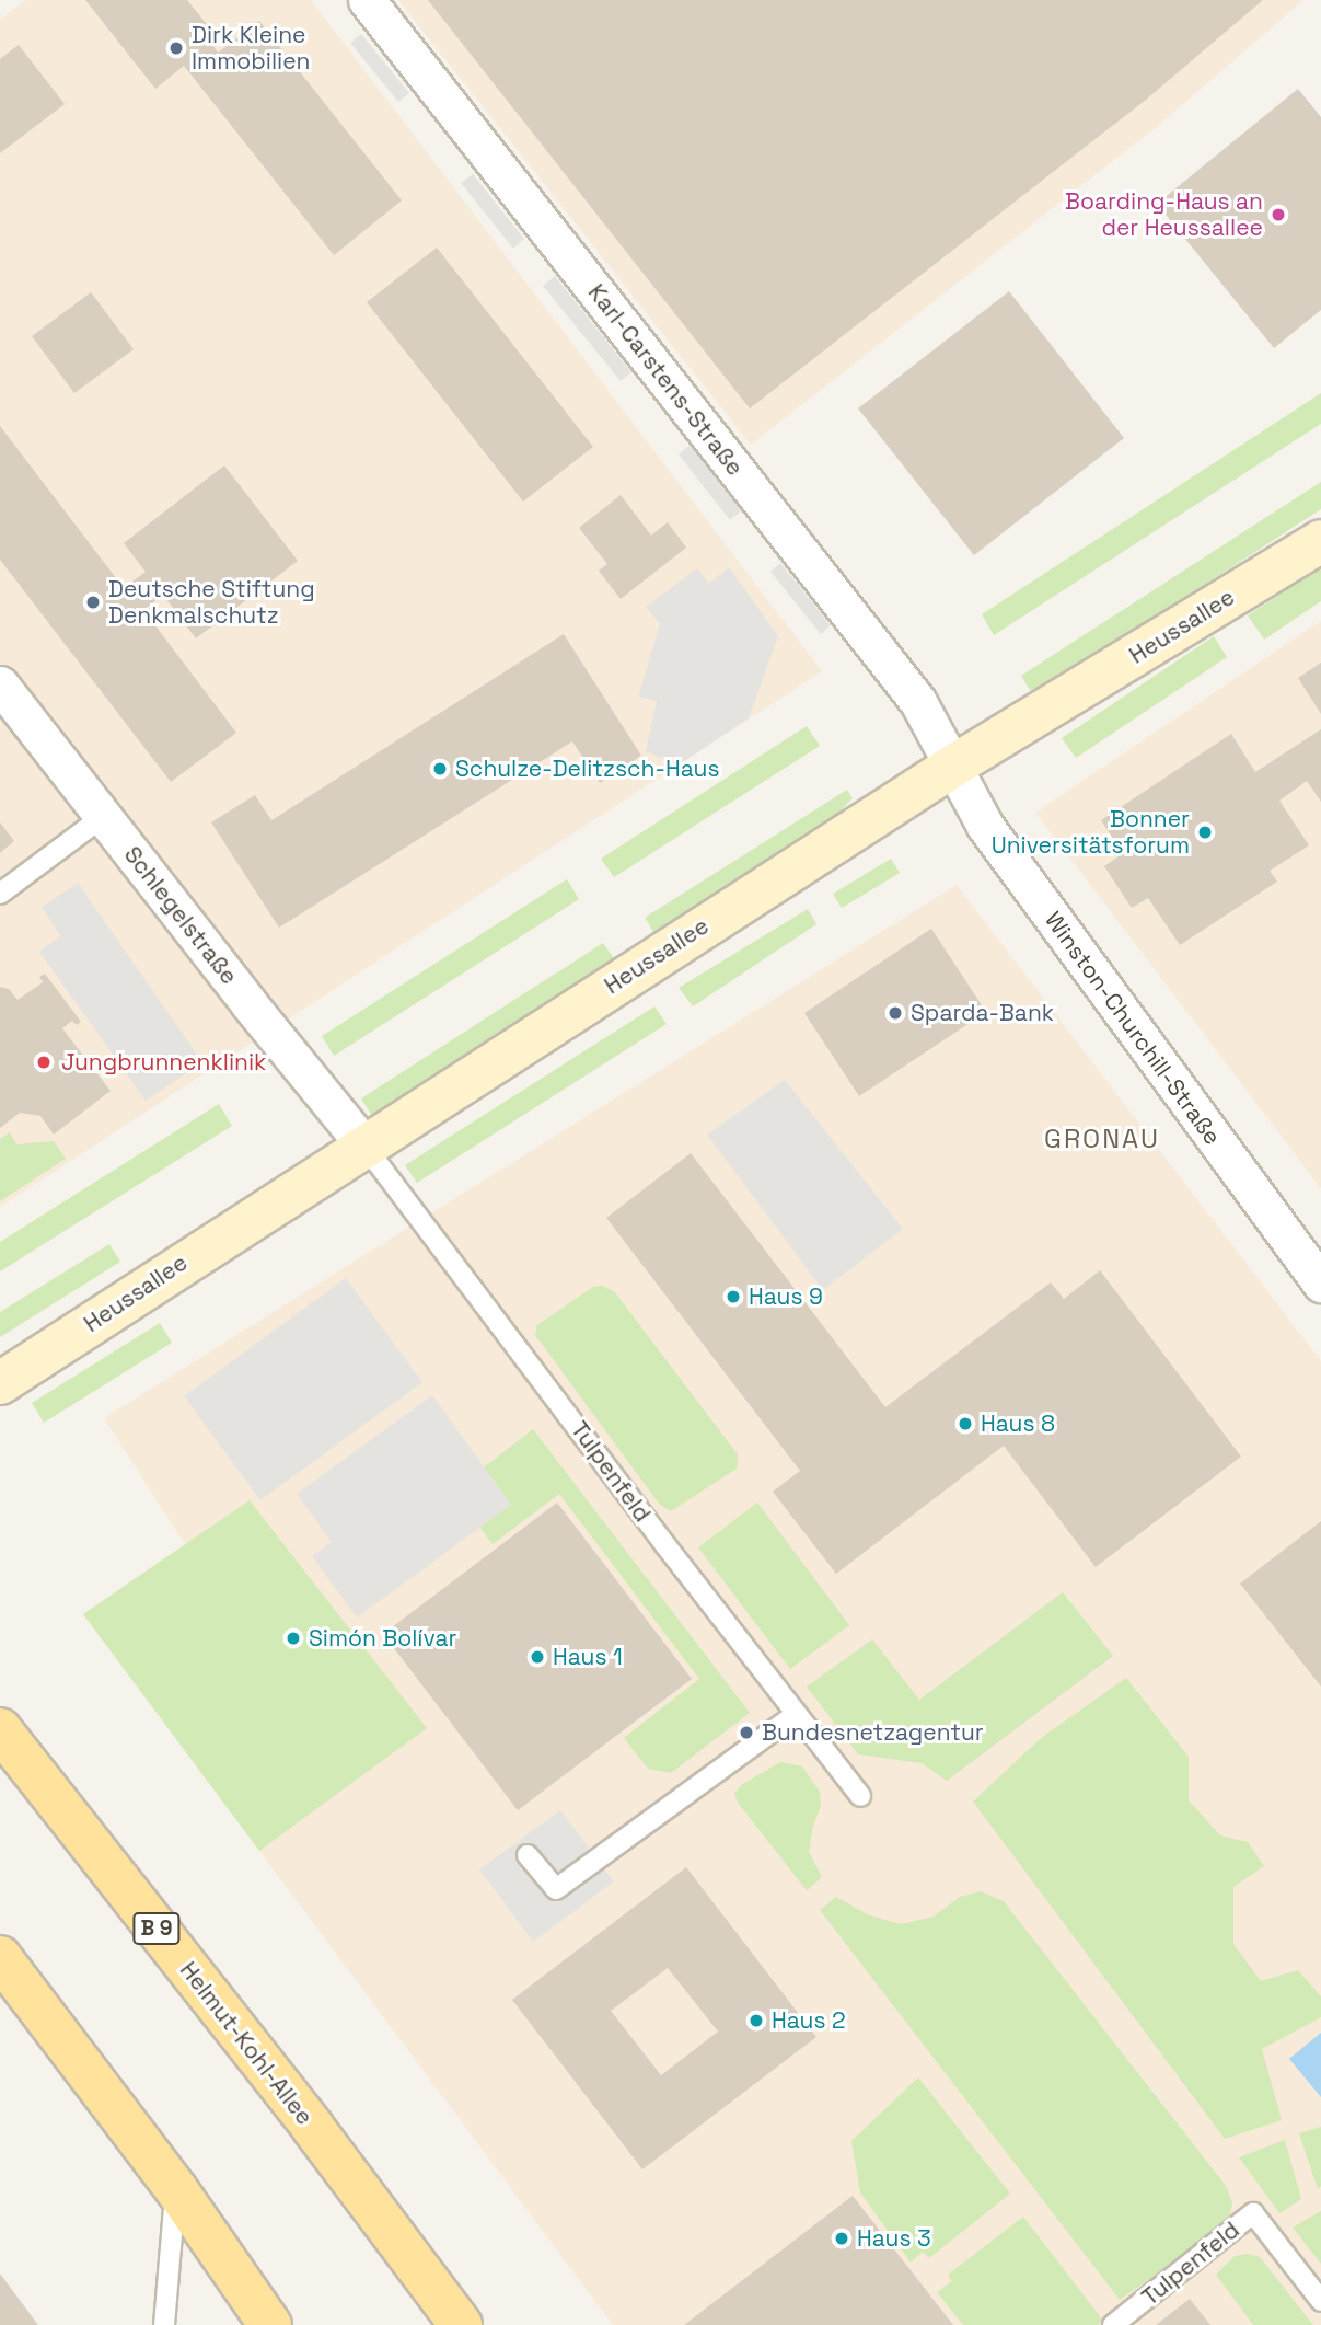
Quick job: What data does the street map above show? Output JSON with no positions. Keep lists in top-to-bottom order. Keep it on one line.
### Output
{"streets":{"main road":["B 9","Helmut-Kohl-Allee"],"street":["Karl-Carstens-Straße","Heussallee","Schlegelstraße","Winston-Churchill-Straße"],"lane":["Tulpenfeld"]},"crossings":[["Karl-Carstens-Straße","Heussallee"],["Karl-Carstens-Straße","Winston-Churchill-Straße"],["Heussallee","Schlegelstraße"],["Heussallee","Winston-Churchill-Straße"],["Heussallee","Tulpenfeld"],["Schlegelstraße","Tulpenfeld"]],"districts":["GRONAU"],"places":["Dirk Kleine Immobilien","Boarding-Haus an der Heussallee","Deutsche Stiftung Denkmalschutz","Schulze-Delitzsch-Haus","Bonner Universitätsforum","Sparda-Bank","Jungbrunnenklinik","Haus 9","Haus 8","Simón Bolívar","Haus 1","Bundesnetzagentur","Haus 2","Haus 3"]}
